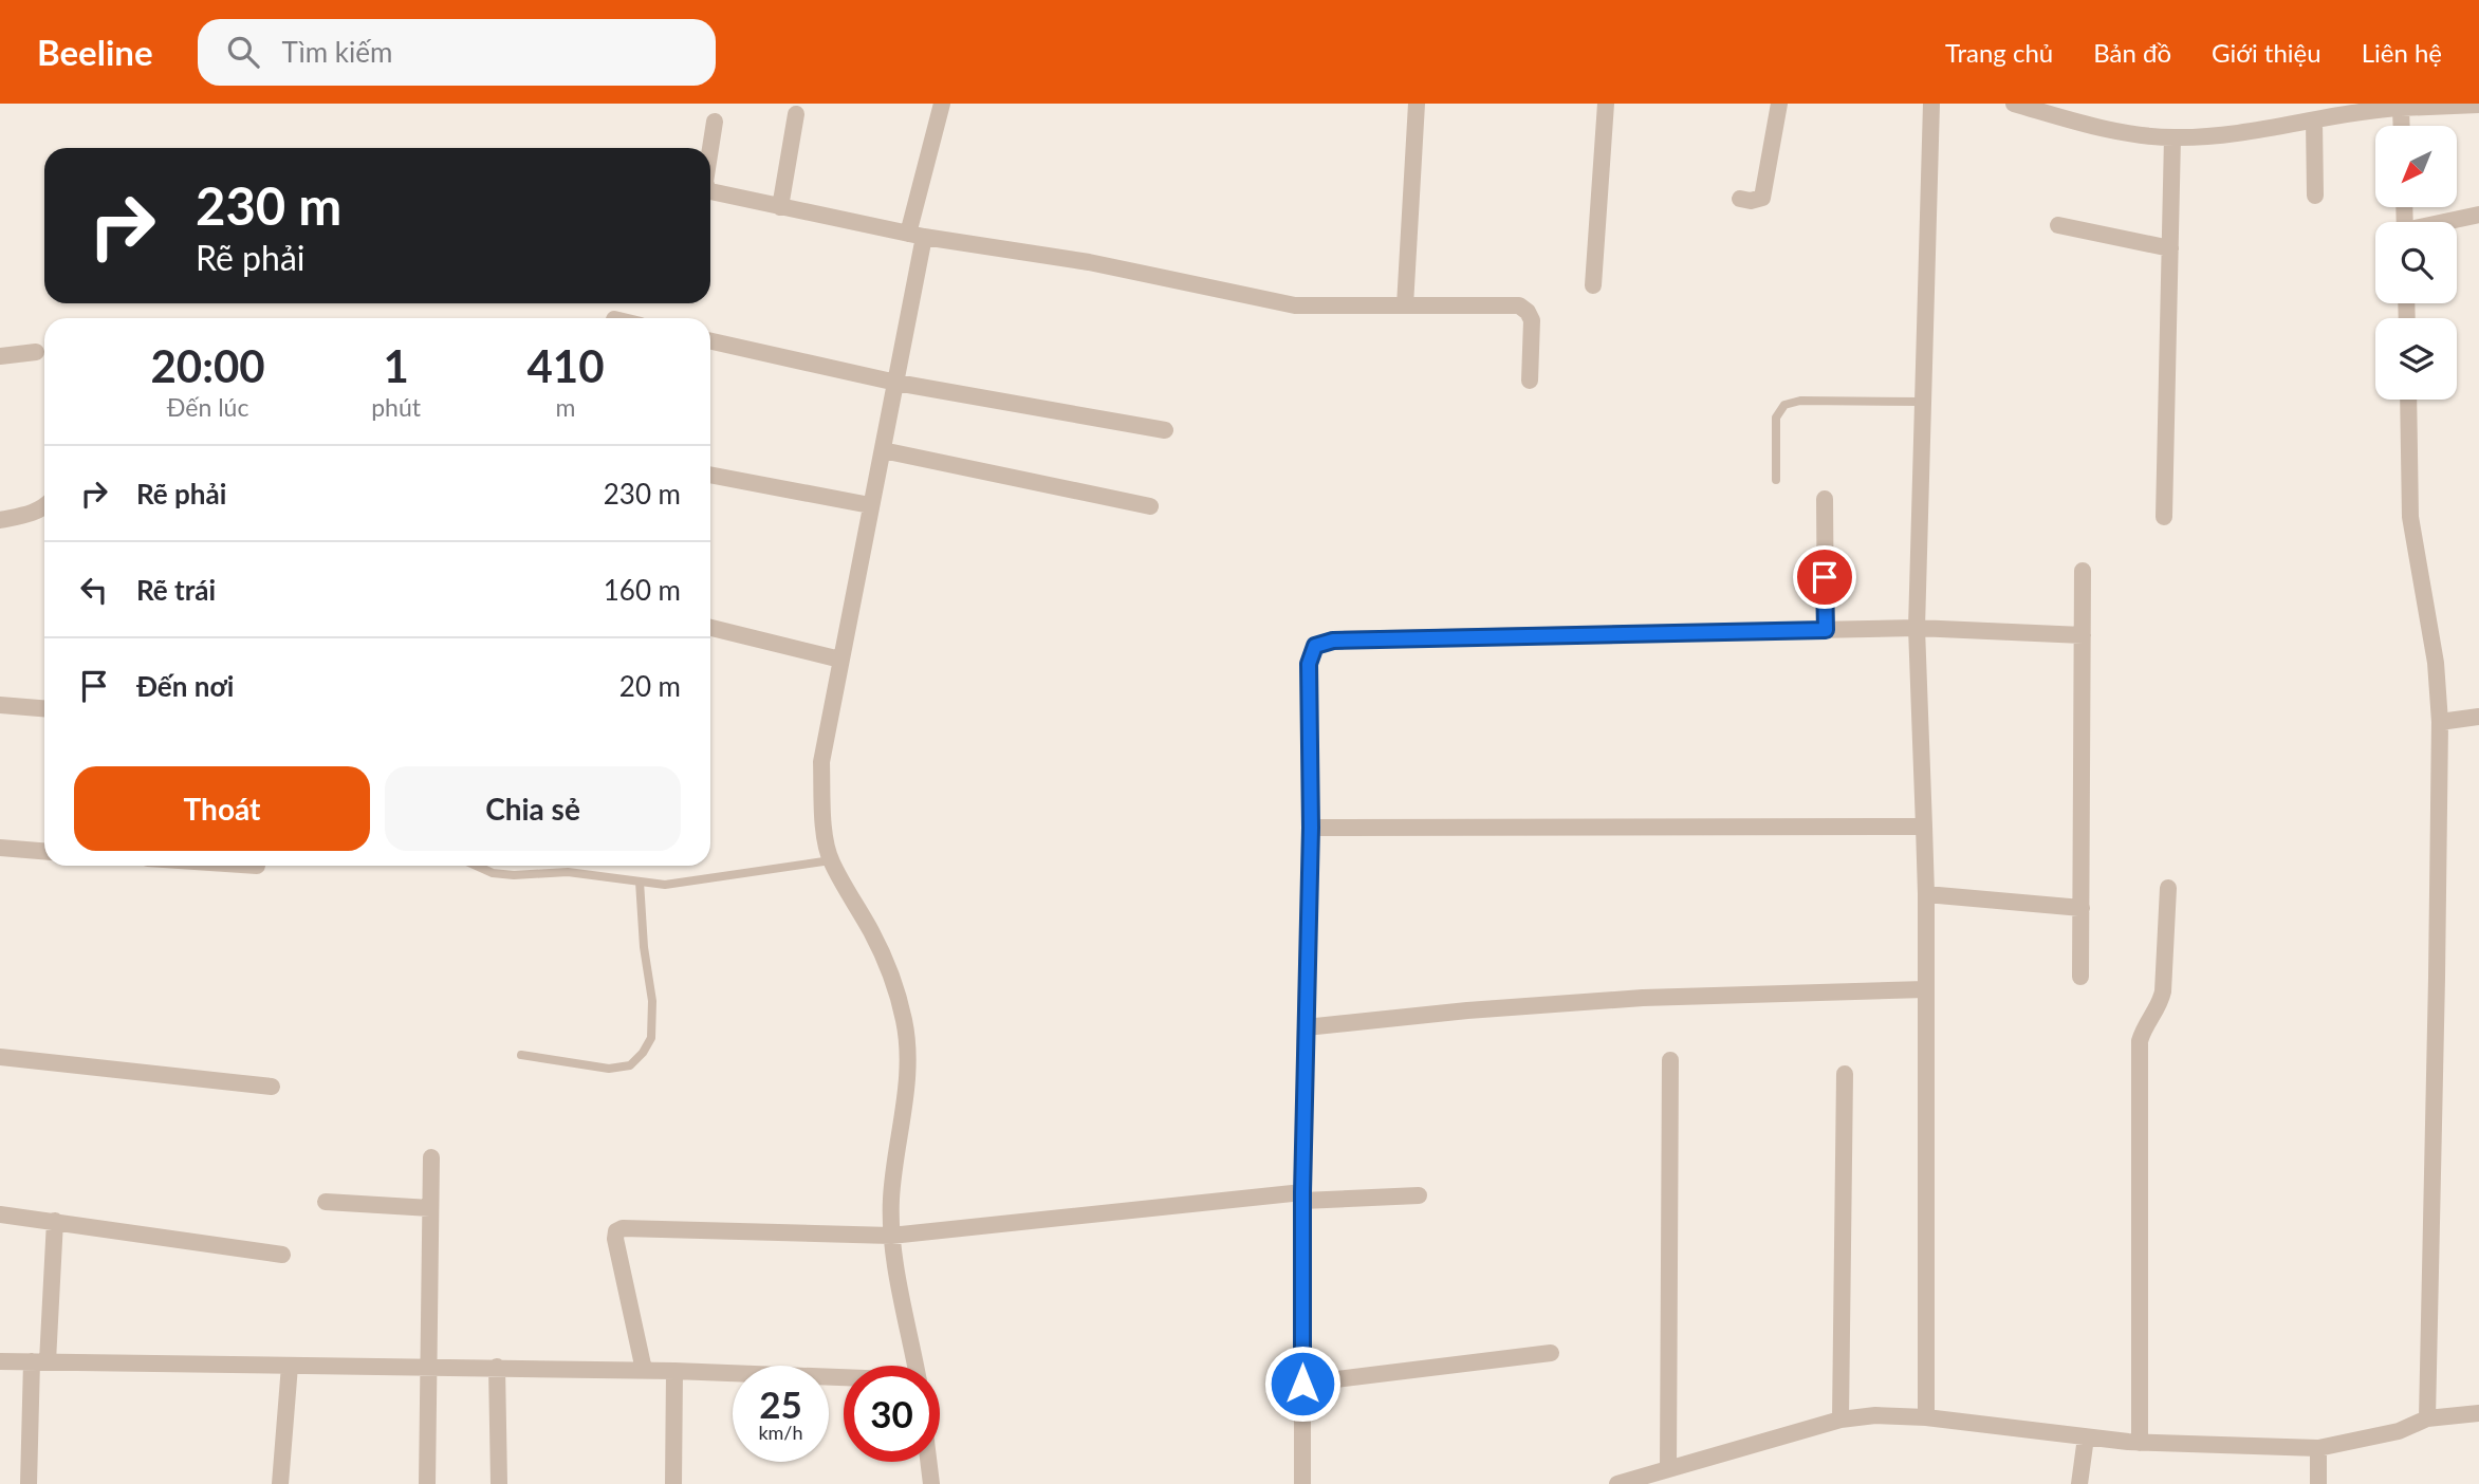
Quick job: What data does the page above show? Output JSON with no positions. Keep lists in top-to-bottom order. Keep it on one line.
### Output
{"north":"bottom left","page":{"header":"Beeline","search":"Tìm kiếm","nav":["Trang chủ","Bản đồ","Giới thiệu","Liên hệ"],"turn":["230 m","Rẽ phải"],"eta":["20:00","Đến lúc","1","phút","410","m"],"list":[{"name":"Rẽ phải","value":"230 m"},{"name":"Rẽ trái","value":"160 m"},{"name":"Đến nơi","value":"20 m"}],"buttons":["Thoát","Chia sẻ"],"speed":"25 km/h","limit":"30"}}
